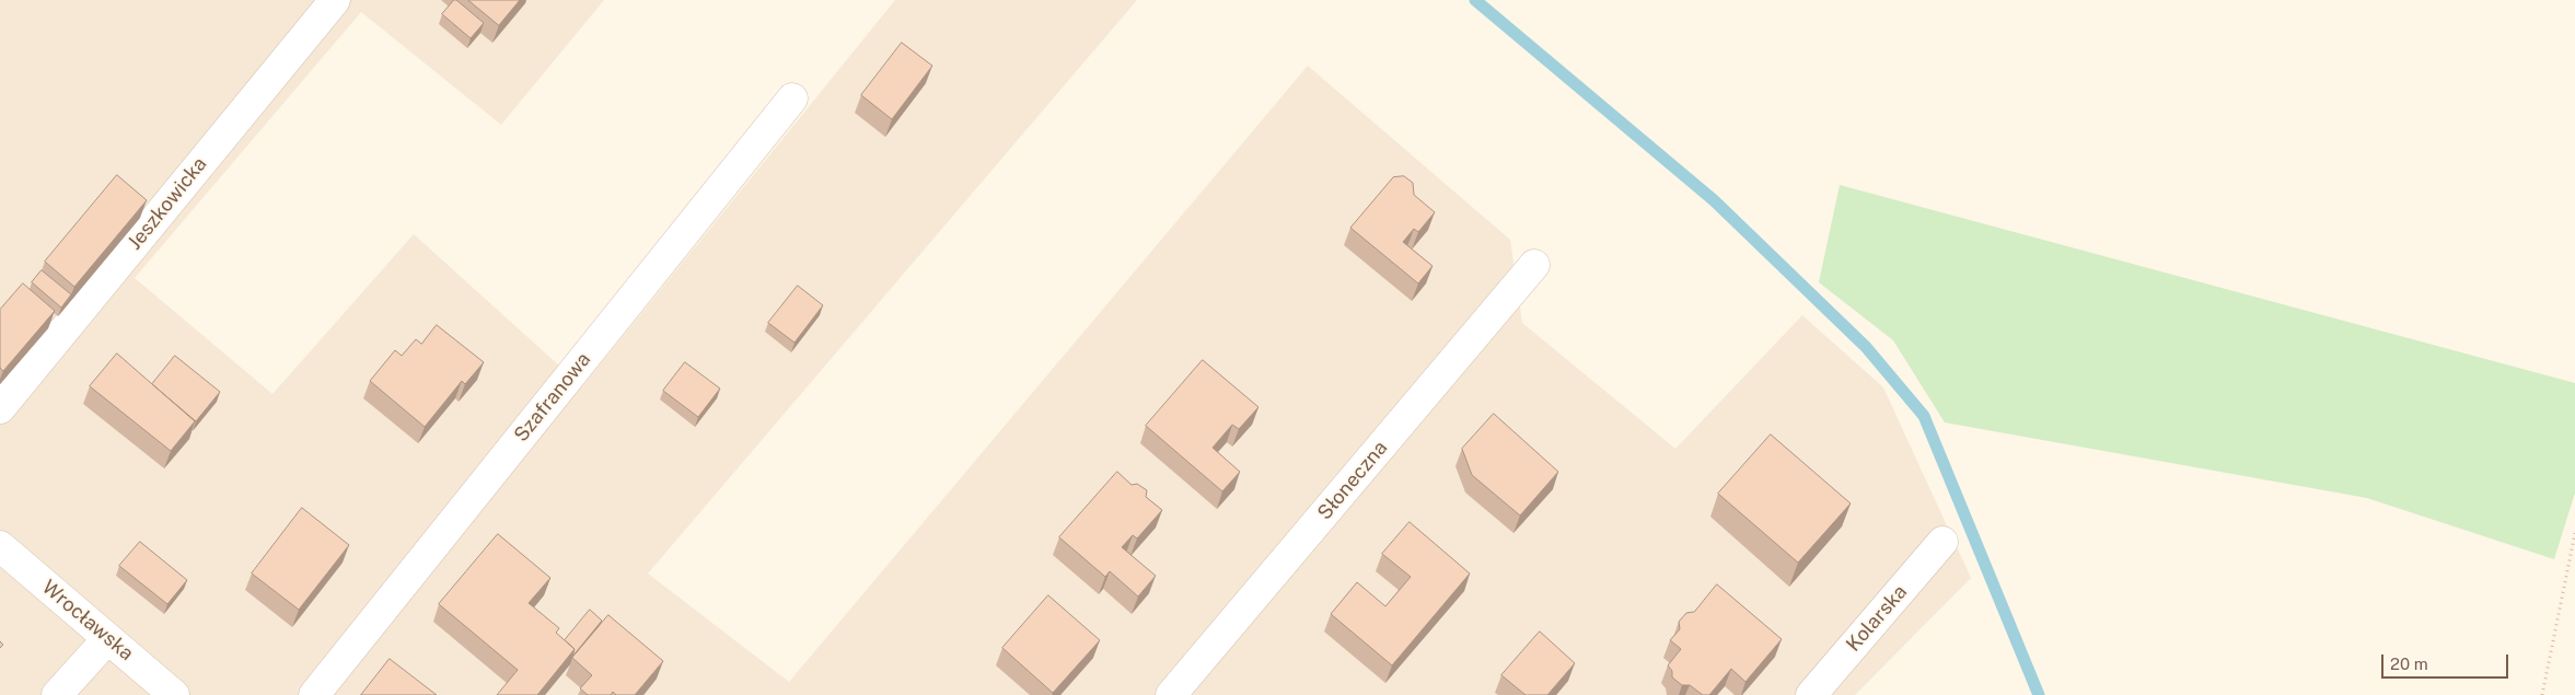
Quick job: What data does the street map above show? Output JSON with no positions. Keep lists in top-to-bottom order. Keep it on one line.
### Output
{"streets":{"street":["Jeszkowicka","Szafranowa","Słoneczna","Kolarska","Wrocławska"]},"scale_bar":"20 m"}
